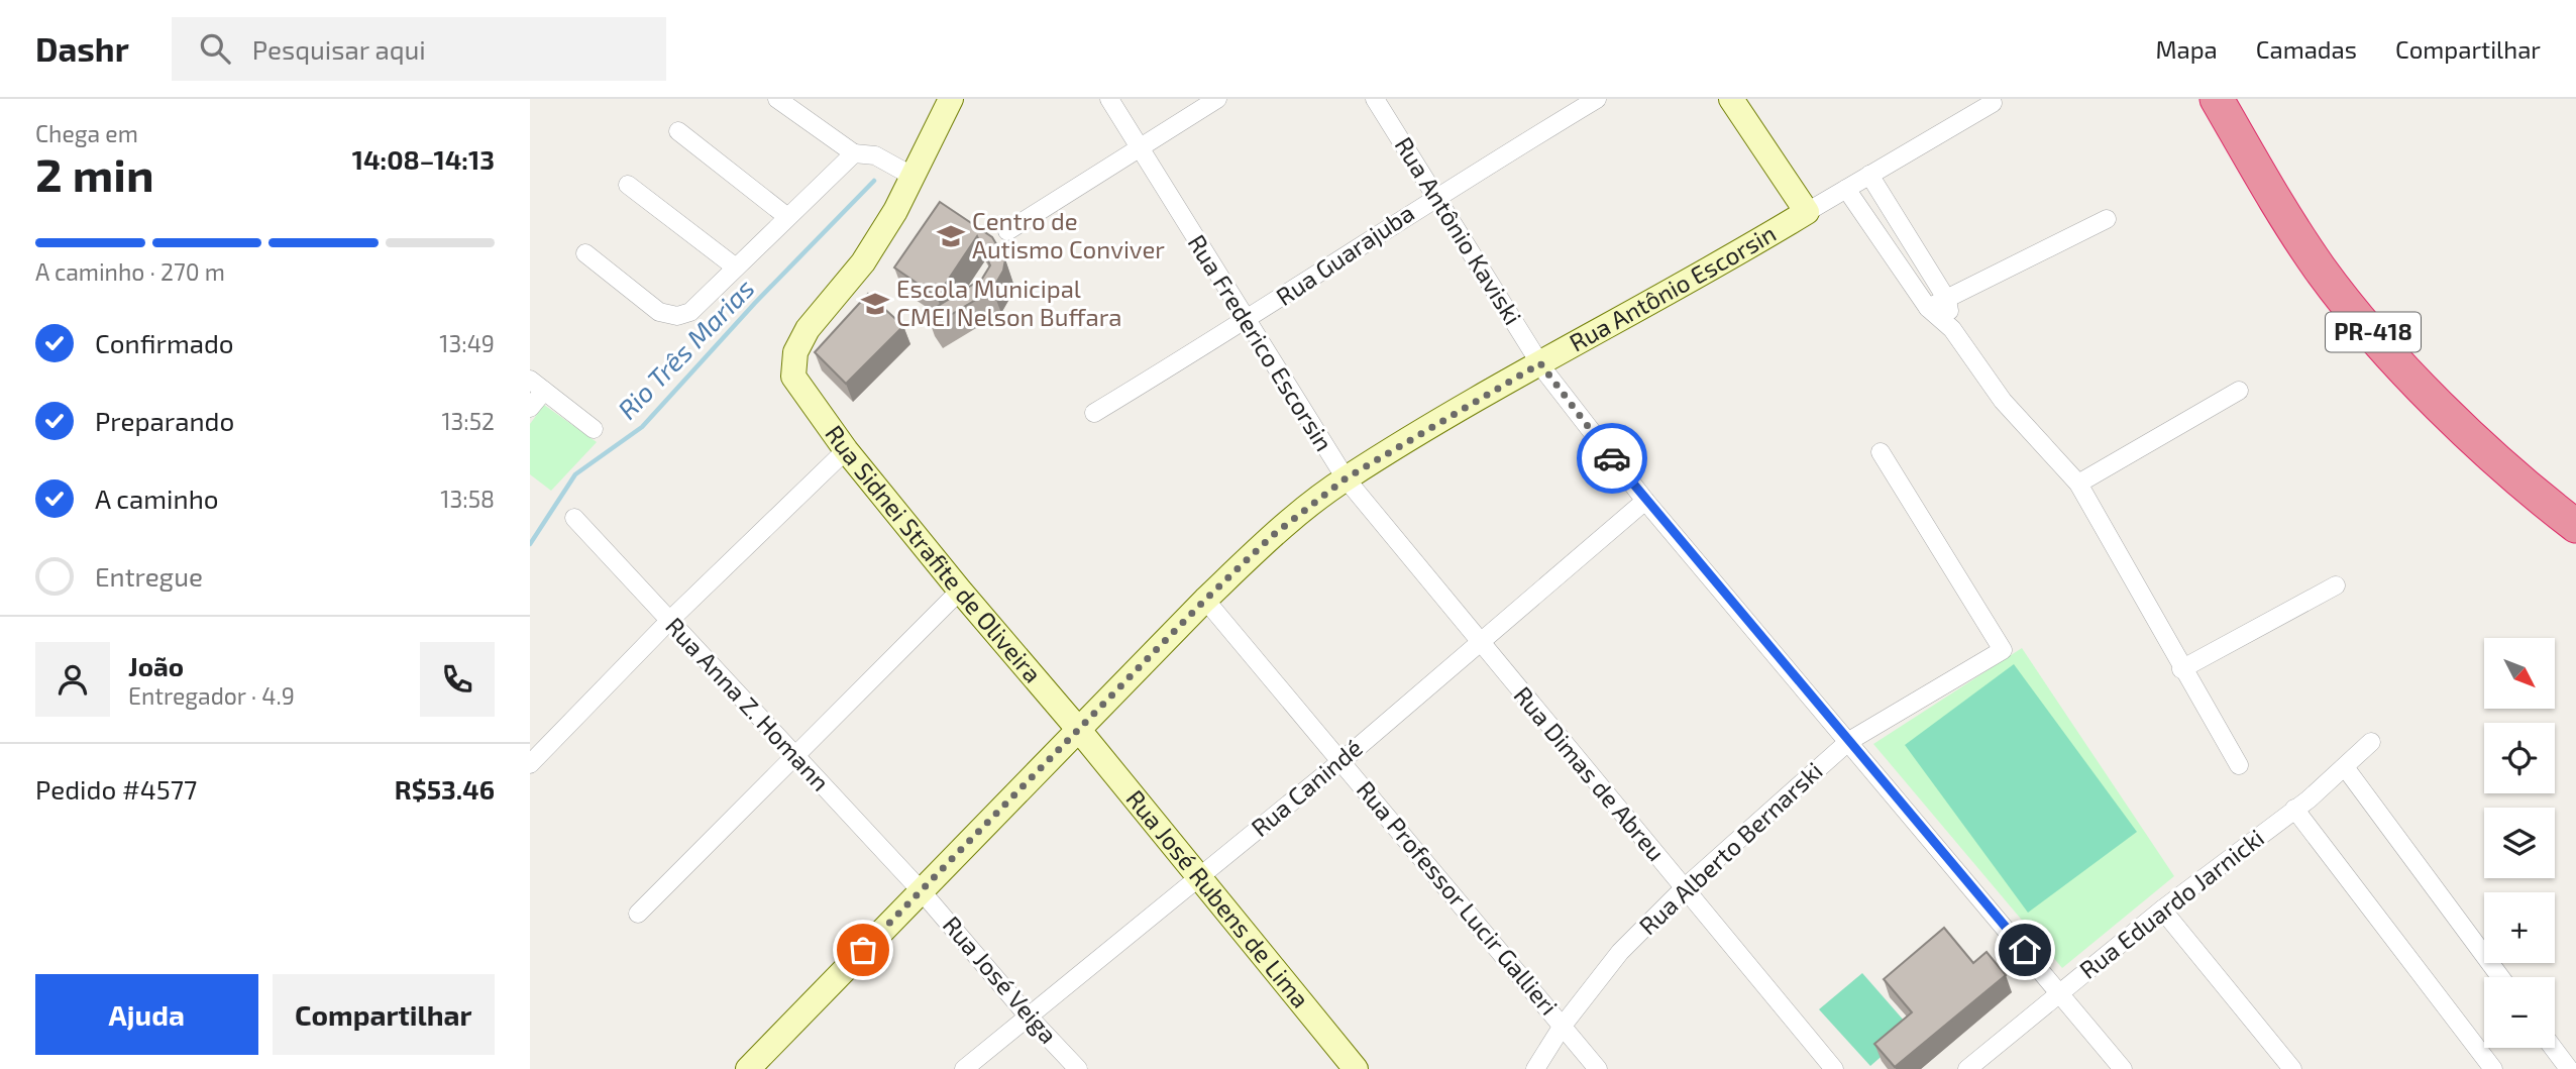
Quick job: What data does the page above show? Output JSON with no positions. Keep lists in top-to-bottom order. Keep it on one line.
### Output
{"streets":{"highway":["PR-418"],"street":["Rua Antônio Kaviski","Rua Guarajuba","Rua Antônio Escorsin","Rua Frederico Escorsin","Rua Sidnei Strafite de Oliveira","Rua Anna Z. Homann","Rua Dimas de Abreu","Rua Canindé","Rua Alberto Bernarski","Rua Professor Lucir Gallieri","Rua José Rubens de Lima","Rua Eduardo Jarnicki","Rua José Veiga"]},"crossings":[["Rua Antônio Kaviski","Rua Guarajuba"],["Rua Antônio Kaviski","Rua Antônio Escorsin"],["Rua Antônio Kaviski","Rua Canindé"],["Rua Antônio Kaviski","Rua Alberto Bernarski"],["Rua Antônio Kaviski","Rua Eduardo Jarnicki"],["Rua Guarajuba","Rua Frederico Escorsin"],["Rua Antônio Escorsin","Rua Frederico Escorsin"],["Rua Antônio Escorsin","Rua Sidnei Strafite de Oliveira"],["Rua Antônio Escorsin","Rua Anna Z. Homann"],["Rua Antônio Escorsin","Rua Dimas de Abreu"],["Rua Antônio Escorsin","Rua Professor Lucir Gallieri"],["Rua Antônio Escorsin","Rua José Rubens de Lima"],["Rua Antônio Escorsin","Rua José Veiga"],["Rua Frederico Escorsin","Rua Dimas de Abreu"],["Rua Sidnei Strafite de Oliveira","Rua José Rubens de Lima"],["Rua Anna Z. Homann","Rua José Veiga"],["Rua Dimas de Abreu","Rua Canindé"],["Rua Dimas de Abreu","Rua Alberto Bernarski"],["Rua Canindé","Rua Professor Lucir Gallieri"],["Rua Canindé","Rua José Rubens de Lima"],["Rua Canindé","Rua José Veiga"],["Rua Alberto Bernarski","Rua Professor Lucir Gallieri"]],"water":["Rio Três Marias"],"places":{"school or university":["Centro de Autismo Conviver","Escola Municipal CMEI Nelson Buffara"]},"north":"bottom right","page":{"header":"Dashr","search":"Pesquisar aqui","nav":["Mapa","Camadas","Compartilhar"],"heading":["2 min","Chega em","14:08–14:13"],"panel":["João","Entregador · 4.9","Pedido #4577","R$53.46"],"bar":"A caminho · 270 m","list":[["Confirmado","13:49"],["Preparando","13:52"],["A caminho","13:58"],"Entregue"],"map_buttons":["+","−"],"buttons":["Ajuda","Compartilhar"]}}
